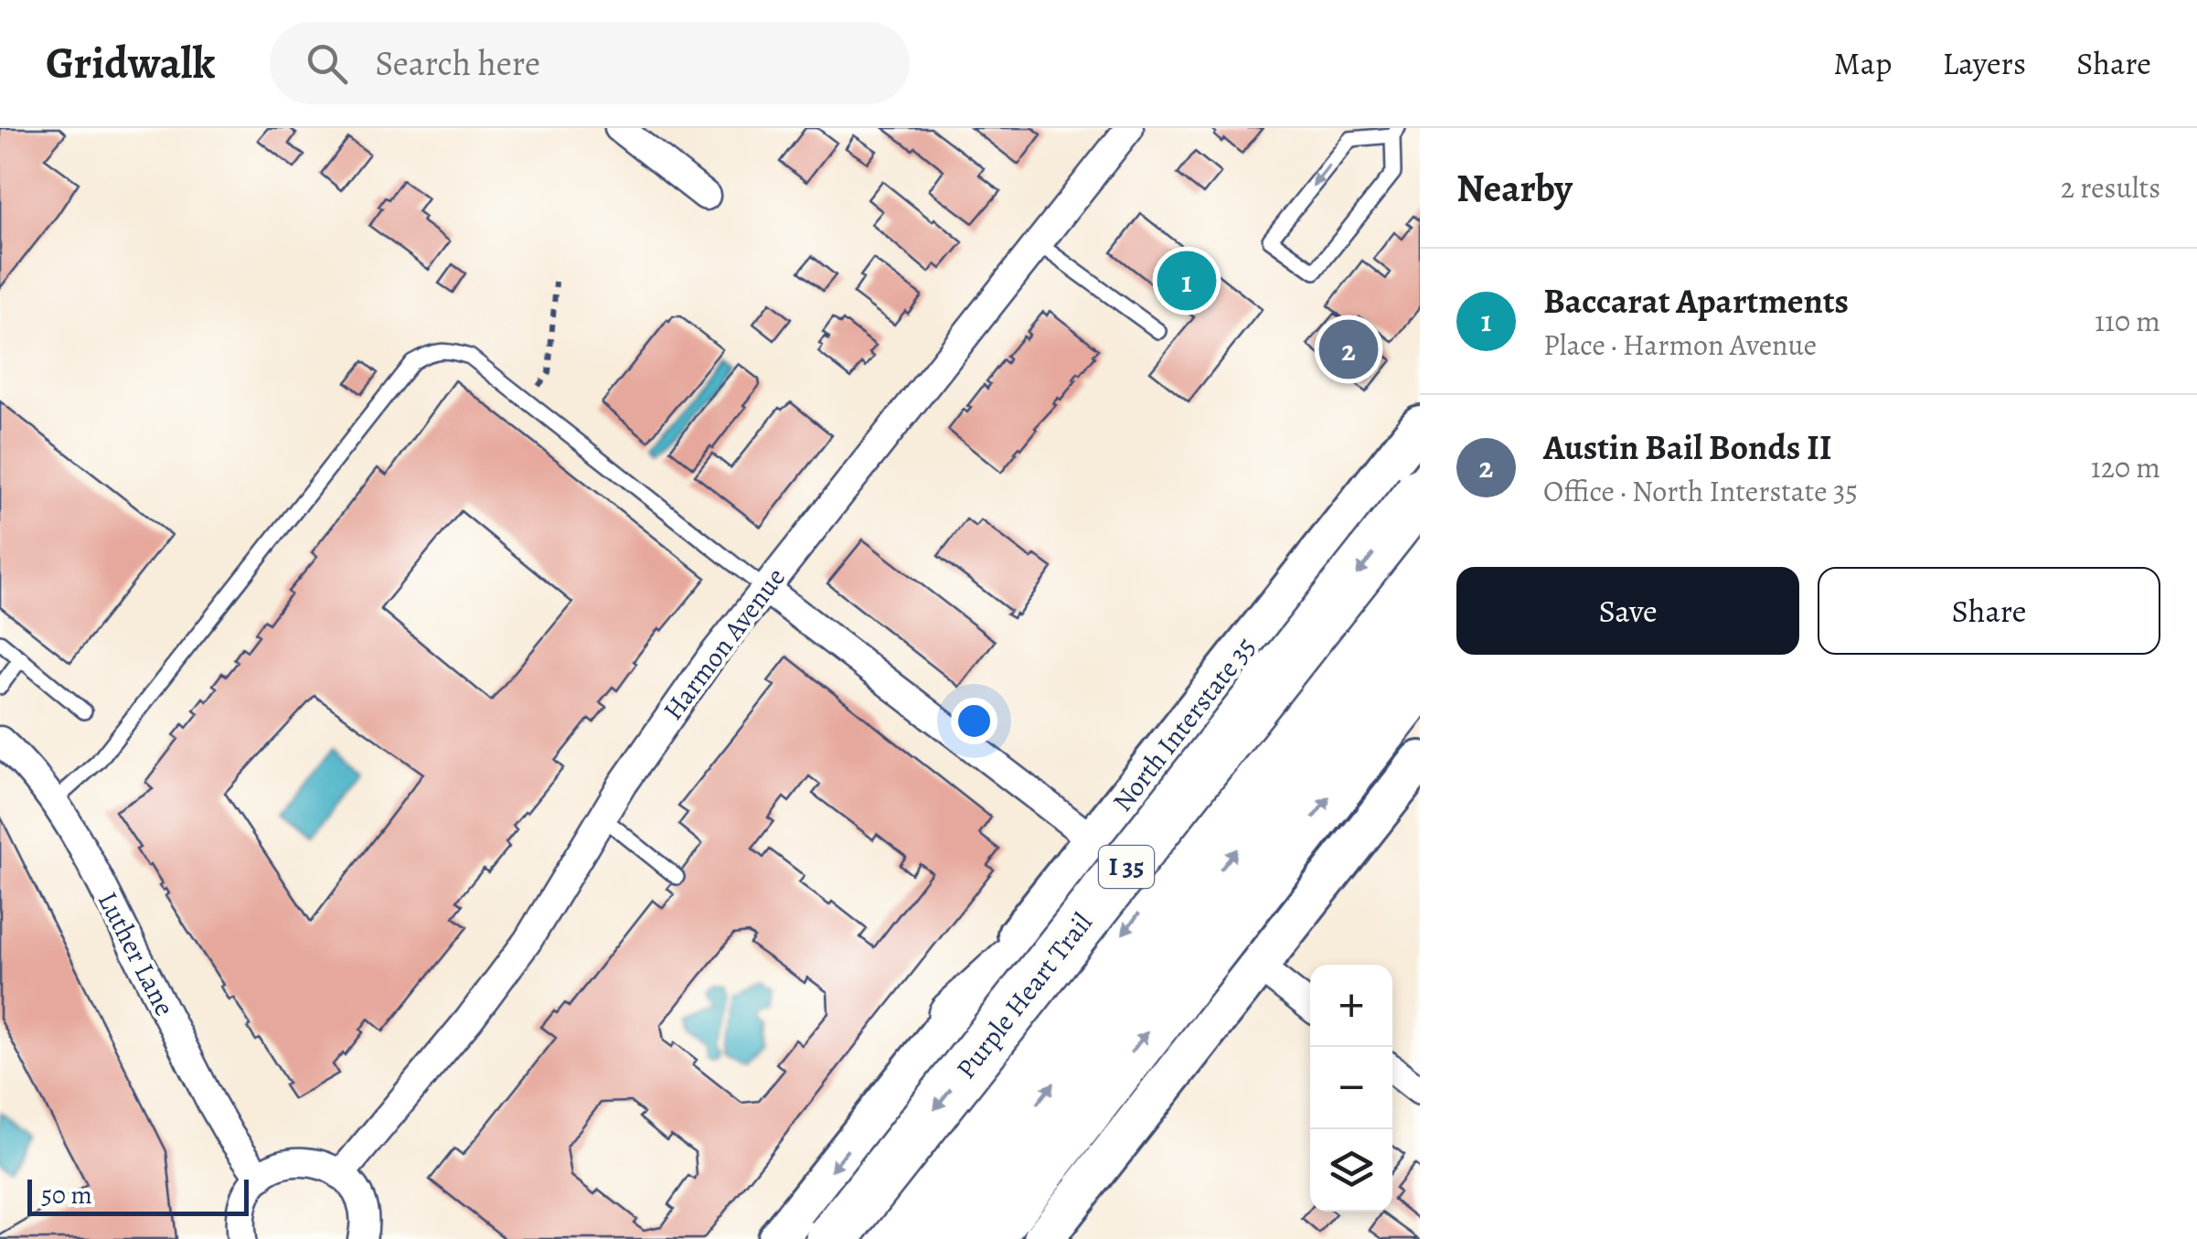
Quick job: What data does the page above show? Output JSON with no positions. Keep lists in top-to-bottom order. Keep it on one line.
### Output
{"streets":{"highway":["I 35","Purple Heart Trail"],"main road":["North Interstate 35"],"street":["Harmon Avenue","Luther Lane"]},"scale_bar":"50 m","page":{"header":"Gridwalk","search":"Search here","nav":["Map","Layers","Share"],"heading":["Nearby","2 results"],"pins":["1","2"],"list":[{"mark":"1","name":"Baccarat Apartments","note":"Place · Harmon Avenue","value":"110 m"},{"mark":"2","name":"Austin Bail Bonds II","note":"Office · North Interstate 35","value":"120 m"}],"buttons":["Save","Share"],"map_buttons":["+","−"],"scale":"50 m"}}
